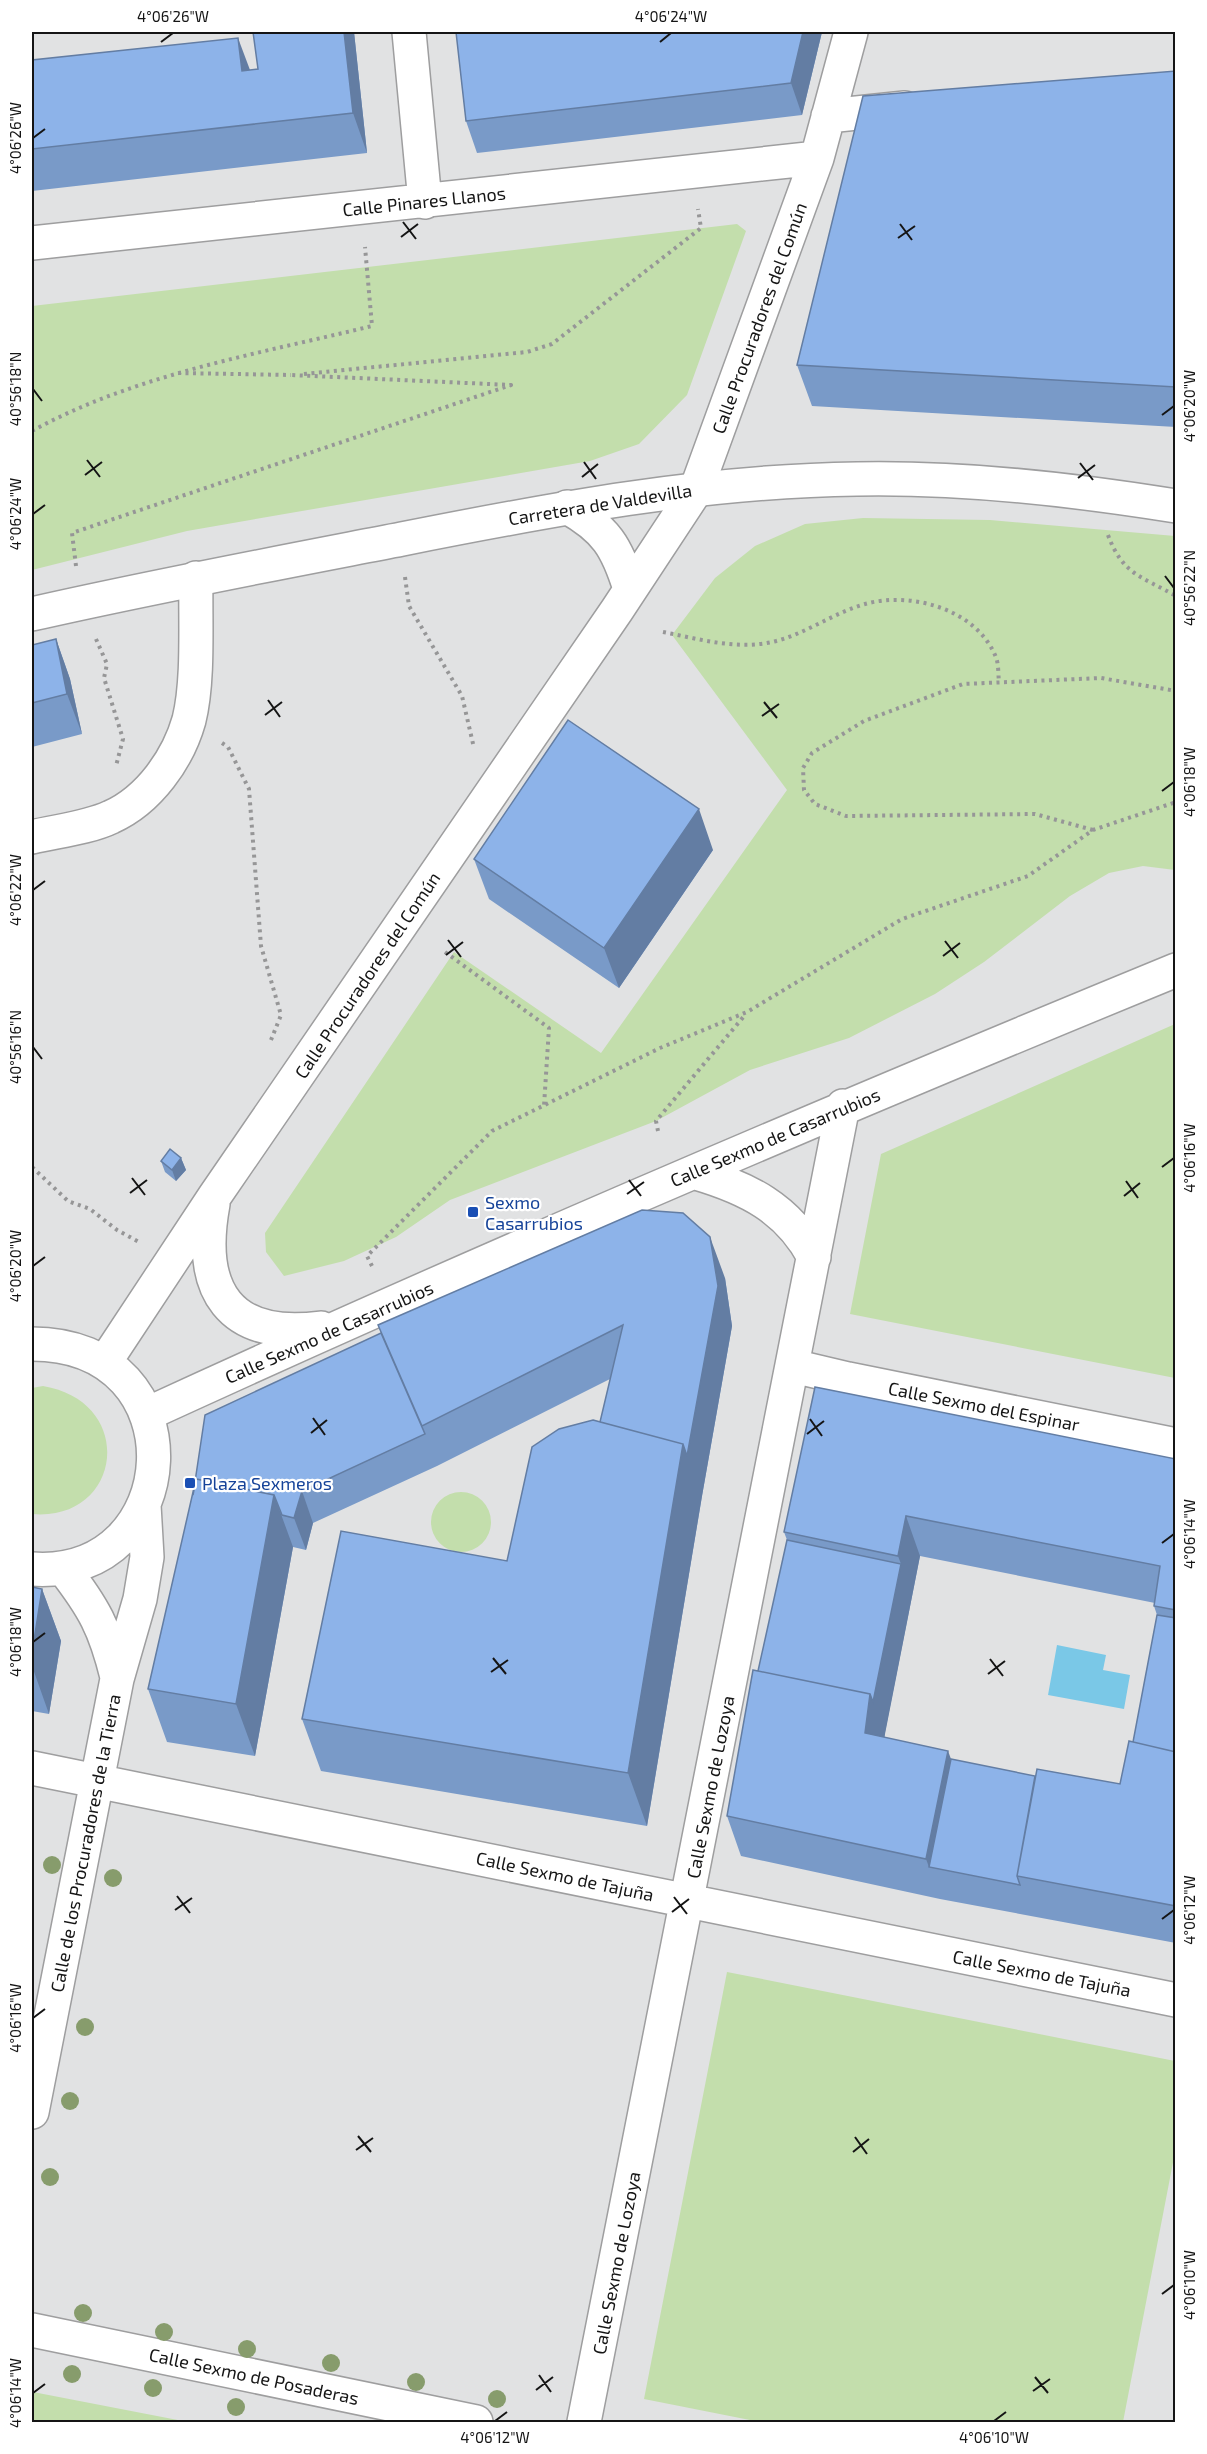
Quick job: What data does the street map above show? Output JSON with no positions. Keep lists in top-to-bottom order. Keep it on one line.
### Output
{"streets":{"street":["Calle Pinares Llanos","Calle Procuradores del Común","Carretera de Valdevilla","Calle Sexmo de Casarrubios","Calle Sexmo del Espinar","Calle Sexmo de Lozoya","Calle de los Procuradores de la Tierra","Calle Sexmo de Tajuña","Calle Sexmo de Posaderas"]},"crossings":[["Calle Pinares Llanos","Calle Procuradores del Común"],["Calle Procuradores del Común","Carretera de Valdevilla"],["Calle Sexmo de Casarrubios","Calle Sexmo de Lozoya"],["Calle Sexmo del Espinar","Calle Sexmo de Lozoya"],["Calle Sexmo de Lozoya","Calle Sexmo de Tajuña"],["Calle de los Procuradores de la Tierra","Calle Sexmo de Tajuña"]],"places":{"transit":["Sexmo Casarrubios","Plaza Sexmeros"]},"coordinates":["4°06'26\"W","4°06'24\"W","40°56'18\"N","4°06'20\"W","40°56'22\"N","4°06'18\"W","4°06'22\"W","40°56'16\"N","4°06'16\"W","4°06'14\"W","4°06'12\"W","4°06'10\"W"]}
